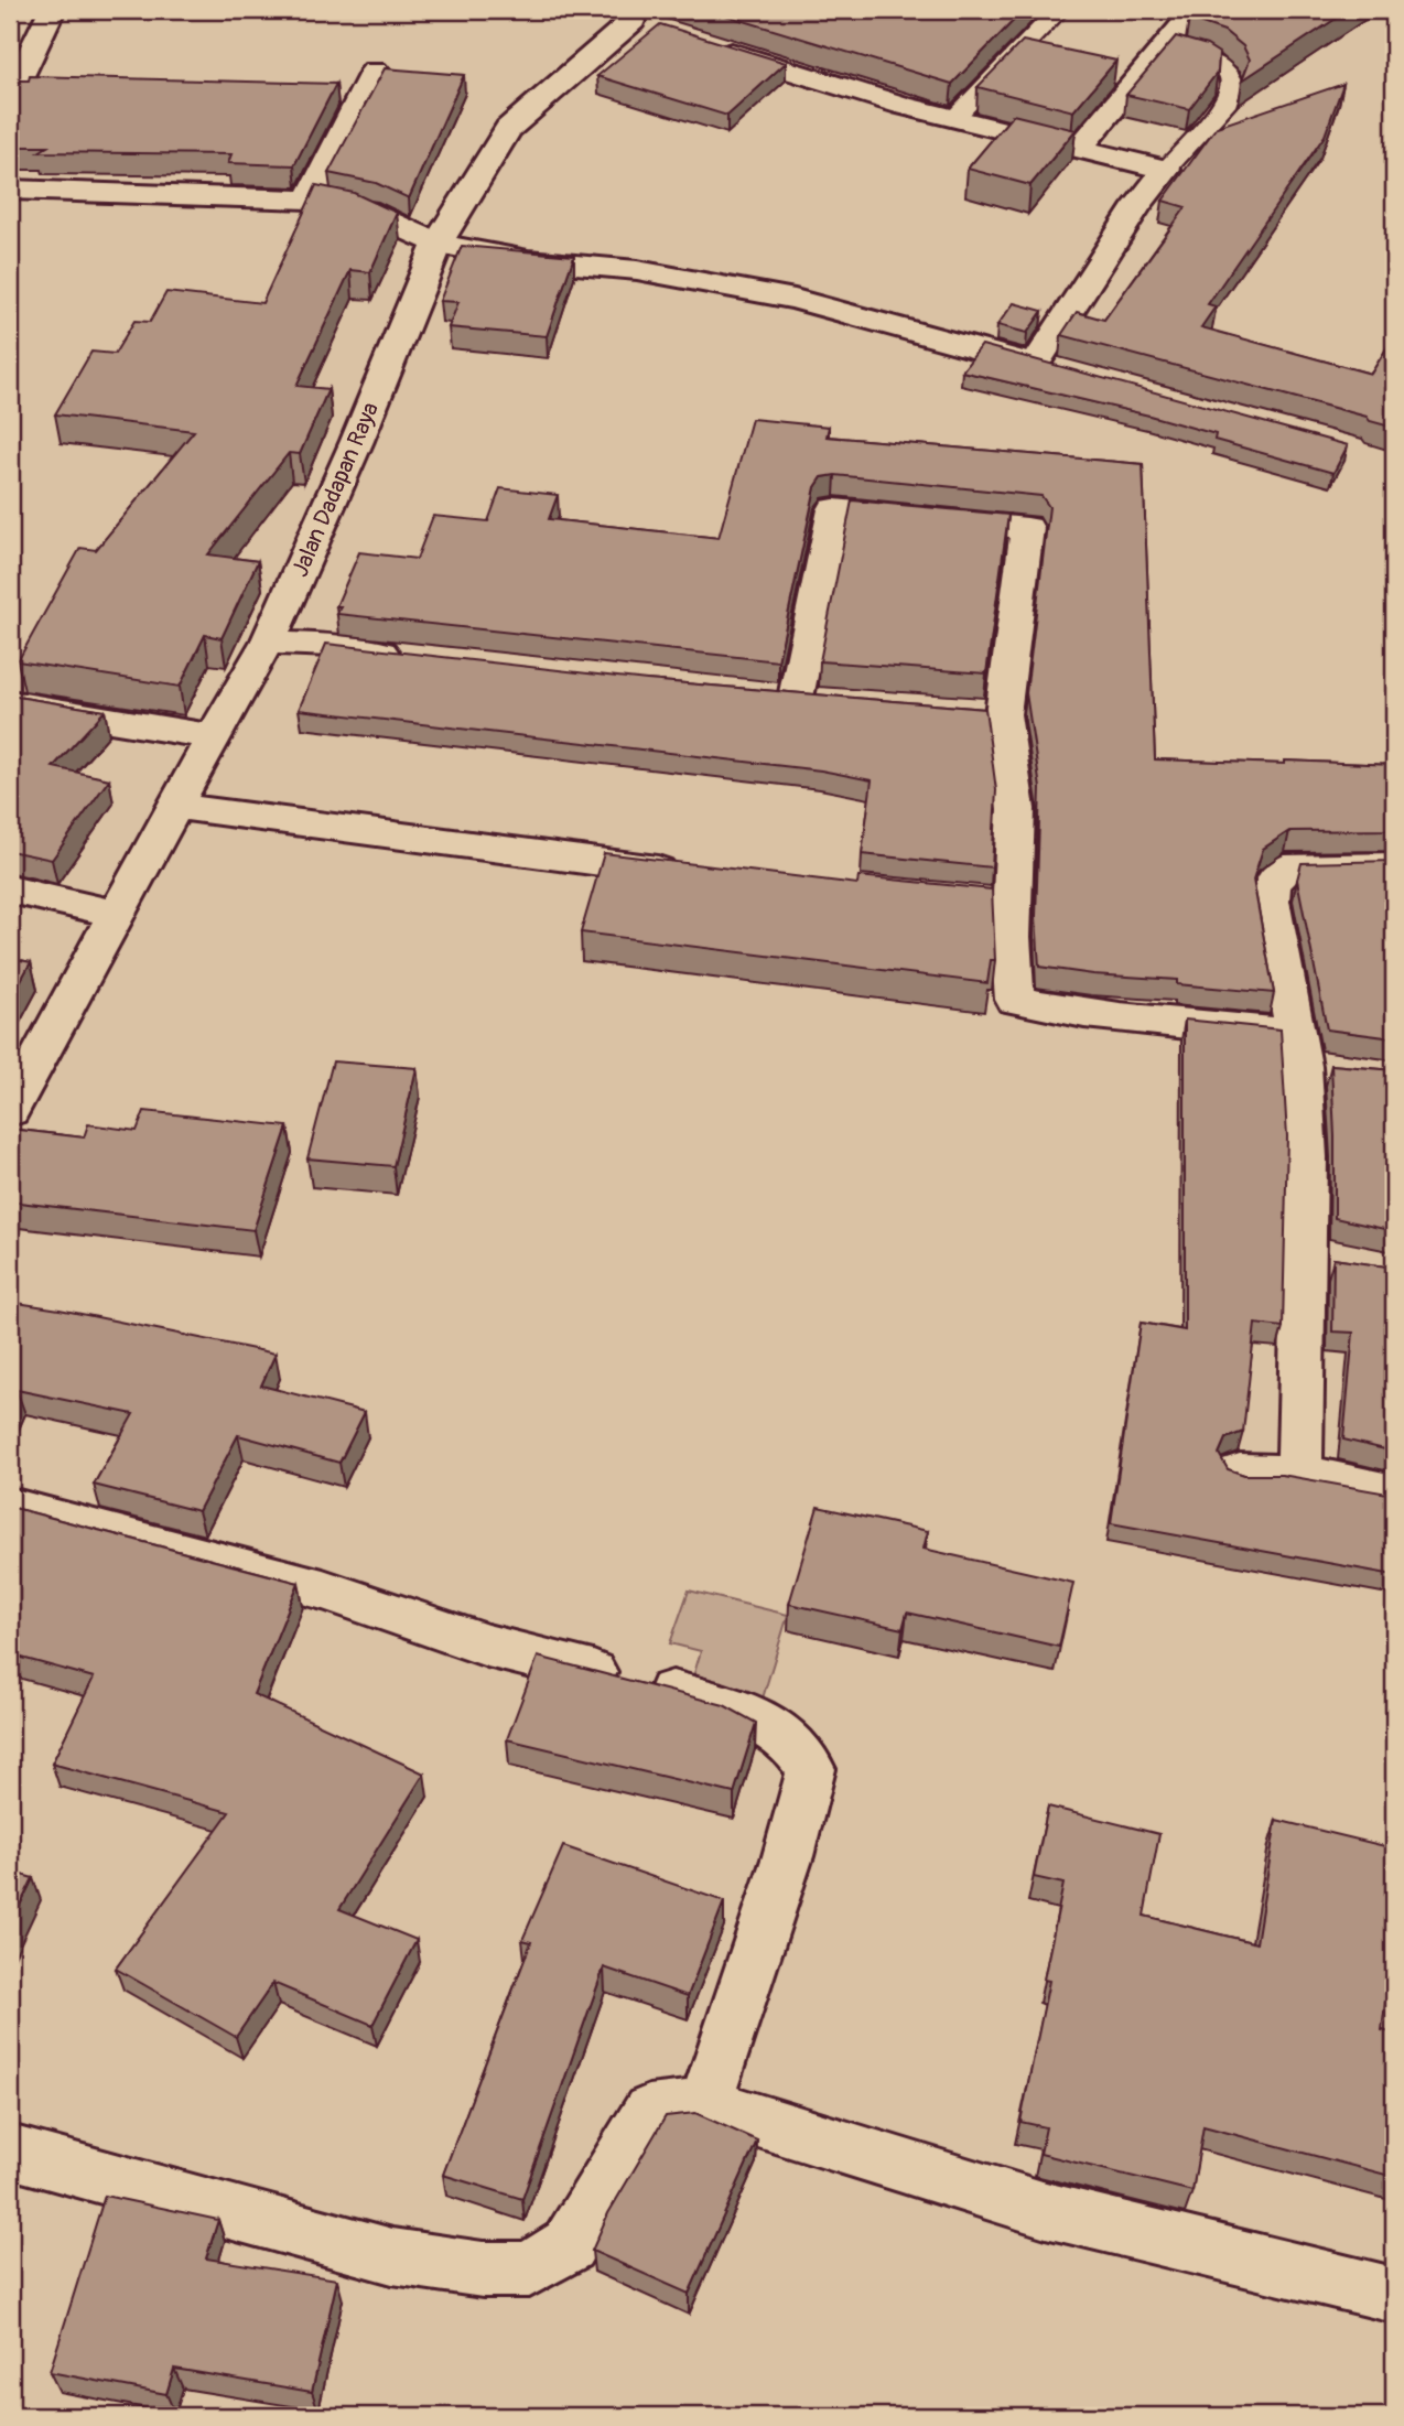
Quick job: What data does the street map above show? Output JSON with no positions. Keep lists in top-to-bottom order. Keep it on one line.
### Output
{"streets":{"street":["Jalan Dadapan Raya"]}}
